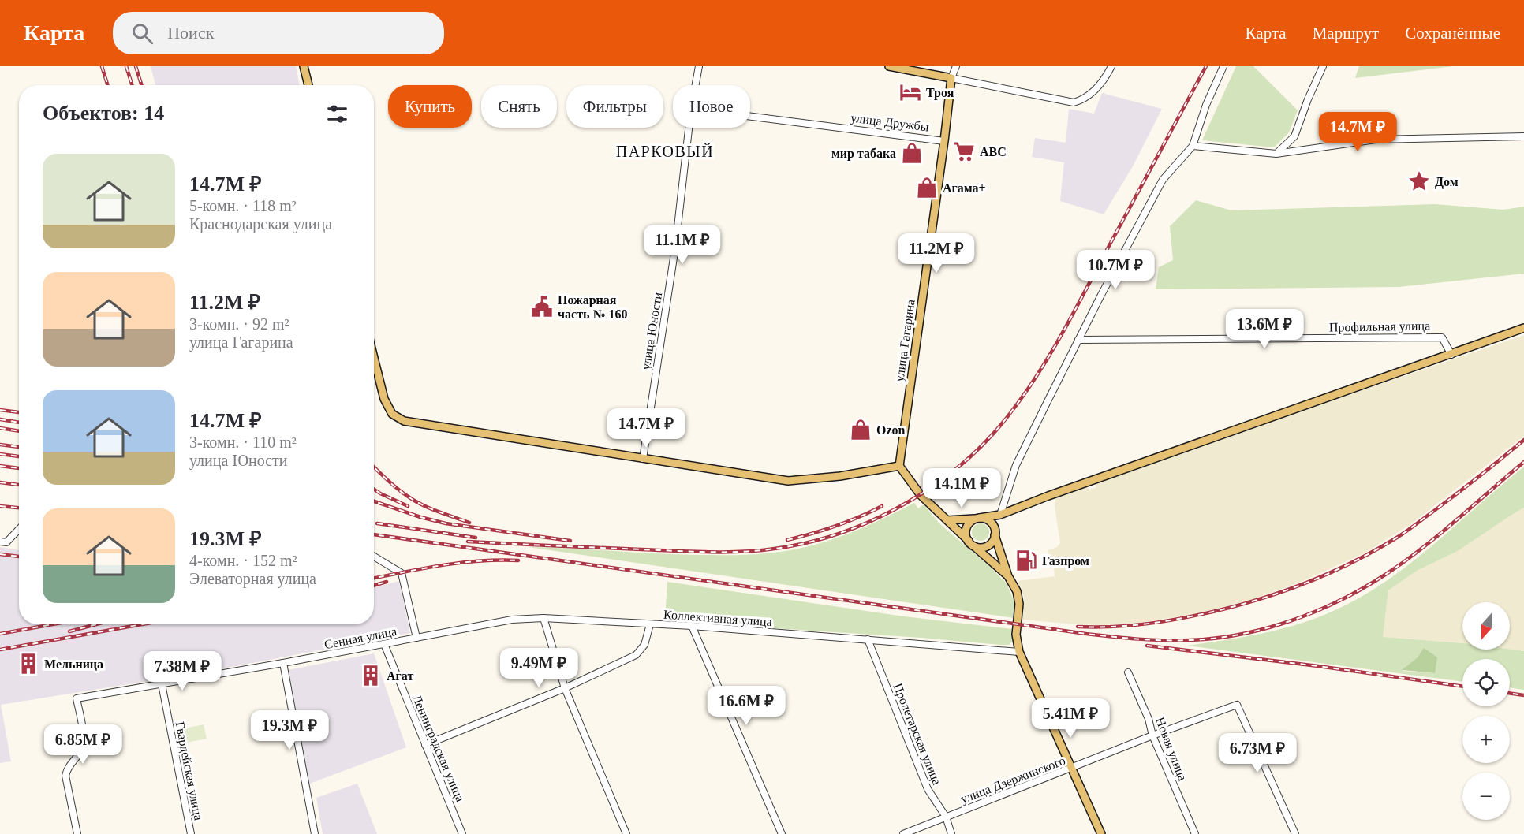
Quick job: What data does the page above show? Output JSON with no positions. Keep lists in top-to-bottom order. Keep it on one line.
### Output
{"streets":{"main road":["улица Гагарина"],"street":["улица Дружбы","Профильная улица","улица Юности","Коллективная улица","Сенная улица","Пролетарская улица","Ленинградская улица","Новая улица","Гвардейская улица","улица Дзержинского"]},"crossings":[["улица Дружбы","улица Гагарина"],["Коллективная улица","Сенная улица"],["Коллективная улица","Пролетарская улица"],["Коллективная улица","Ленинградская улица"],["Сенная улица","Ленинградская улица"],["Сенная улица","Гвардейская улица"],["Пролетарская улица","улица Дзержинского"],["Новая улица","улица Дзержинского"]],"districts":["ПАРКОВЫЙ"],"places":{"hotel":["Троя"],"supermarket":["ABC"],"shop":["мир табака","Агама+","Ozon"],"place":["Дом"],"public building":["Пожарная часть № 160"],"fuel station":["Газпром"],"building":["Мельница","Агат"]},"north":"bottom","page":{"header":"Карта","search":"Поиск","nav":["Карта","Маршрут","Сохранённые"],"chip":["Купить","Снять","Фильтры","Новое"],"heading":"Объектов: 14","price":["14.7M ₽","11.1M ₽","11.2M ₽","10.7M ₽","13.6M ₽","14.7M ₽","14.1M ₽","9.49M ₽","7.38M ₽","16.6M ₽","5.41M ₽","19.3M ₽","6.85M ₽","6.73M ₽"],"list":[{"name":"14.7M ₽","note":"5-комн. · 118 m² · Краснодарская улица"},{"name":"11.2M ₽","note":"3-комн. · 92 m² · улица Гагарина"},{"name":"14.7M ₽","note":"3-комн. · 110 m² · улица Юности"},{"name":"19.3M ₽","note":"4-комн. · 152 m² · Элеваторная улица"}],"map_buttons":["+","−"]}}
